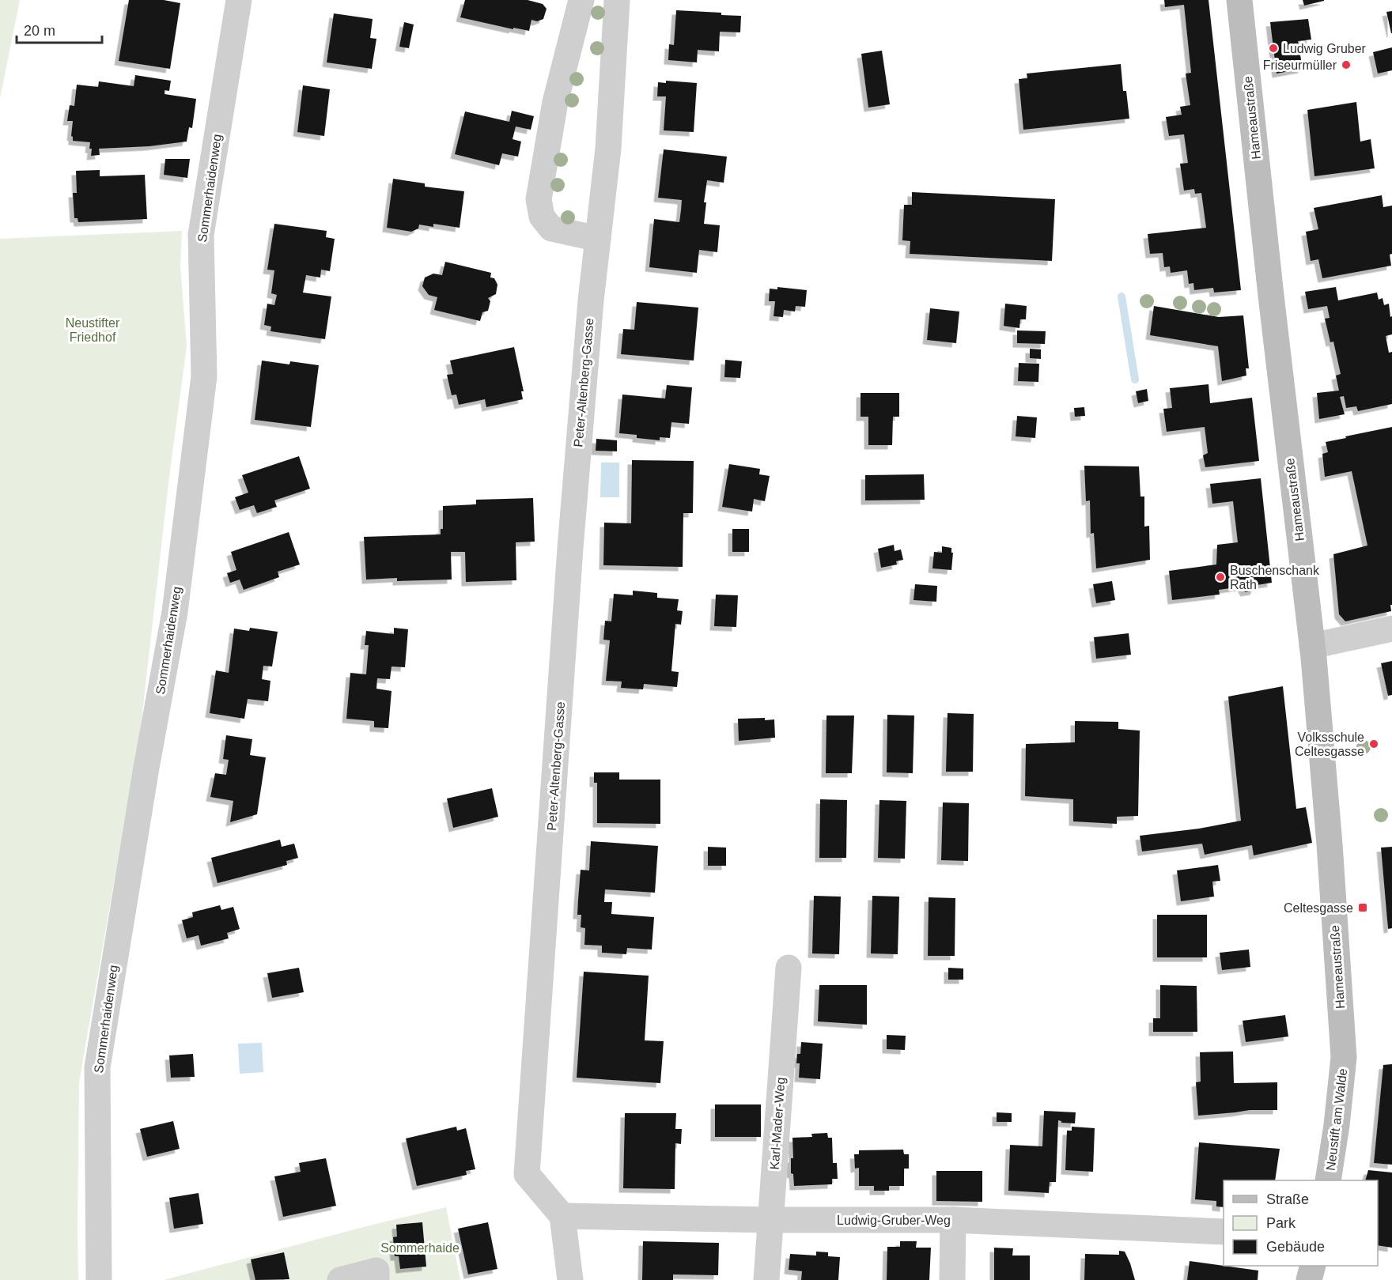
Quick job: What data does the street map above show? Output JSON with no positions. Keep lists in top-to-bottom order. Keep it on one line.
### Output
{"streets":{"main road":["Hameaustraße","Neustift am Walde"],"street":["Sommerhaidenweg","Peter-Altenberg-Gasse","Karl-Mader-Weg","Ludwig-Gruber-Weg"]},"crossings":[["Hameaustraße","Neustift am Walde"],["Peter-Altenberg-Gasse","Ludwig-Gruber-Weg"],["Karl-Mader-Weg","Ludwig-Gruber-Weg"]],"parks":["Neustifter Friedhof","Sommerhaide"],"places":{"other":["Ludwig Gruber","Friseurmüller","Buschenschank Rath","Volksschule Celtesgasse"],"transit":["Celtesgasse"]},"legend":["Straße","Park","Gebäude"],"scale_bar":"20 m"}
